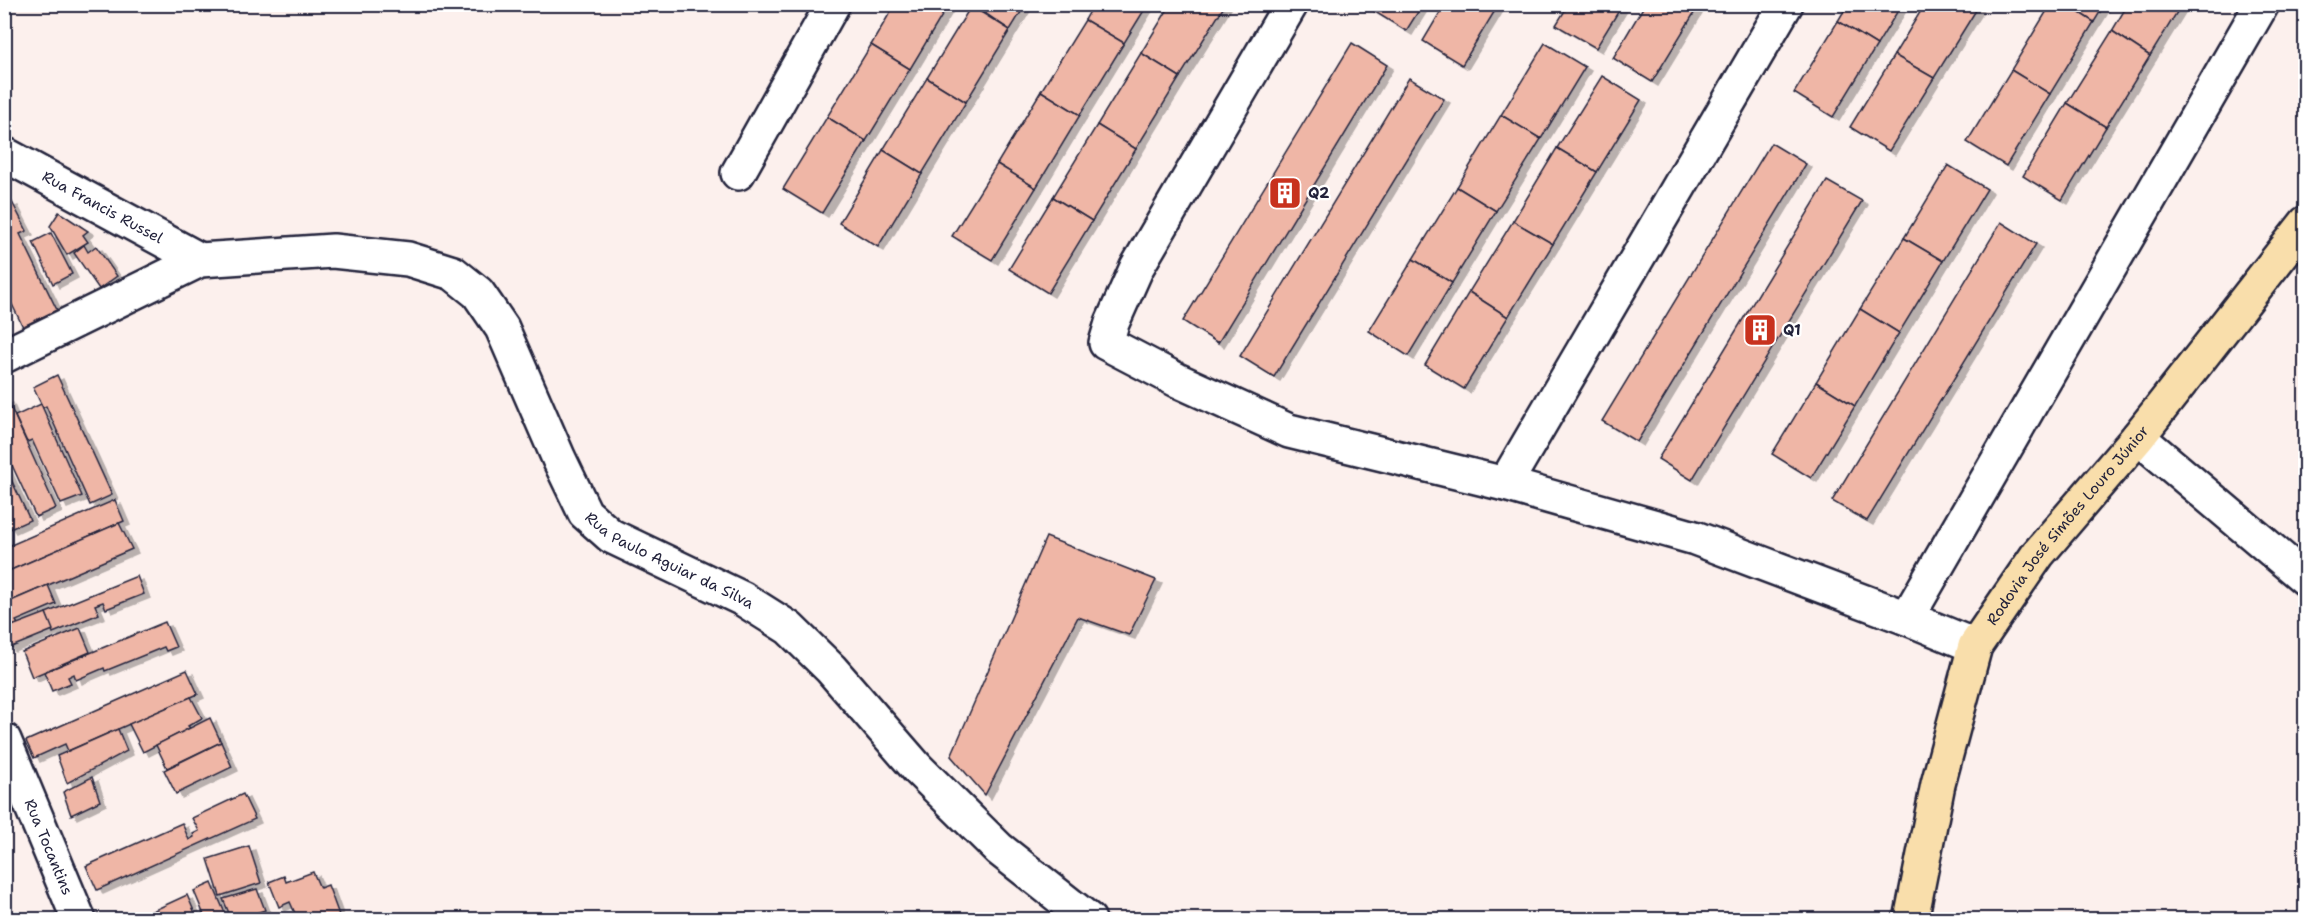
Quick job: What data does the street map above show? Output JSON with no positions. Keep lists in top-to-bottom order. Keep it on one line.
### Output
{"streets":{"main road":["Rodovia José Simões Louro Júnior"],"street":["Rua Francis Russel","Rua Paulo Aguiar da Silva","Rua Tocantins"]},"crossings":[["Rua Francis Russel","Rua Paulo Aguiar da Silva"]],"places":{"building":["Q2","Q1"]}}
